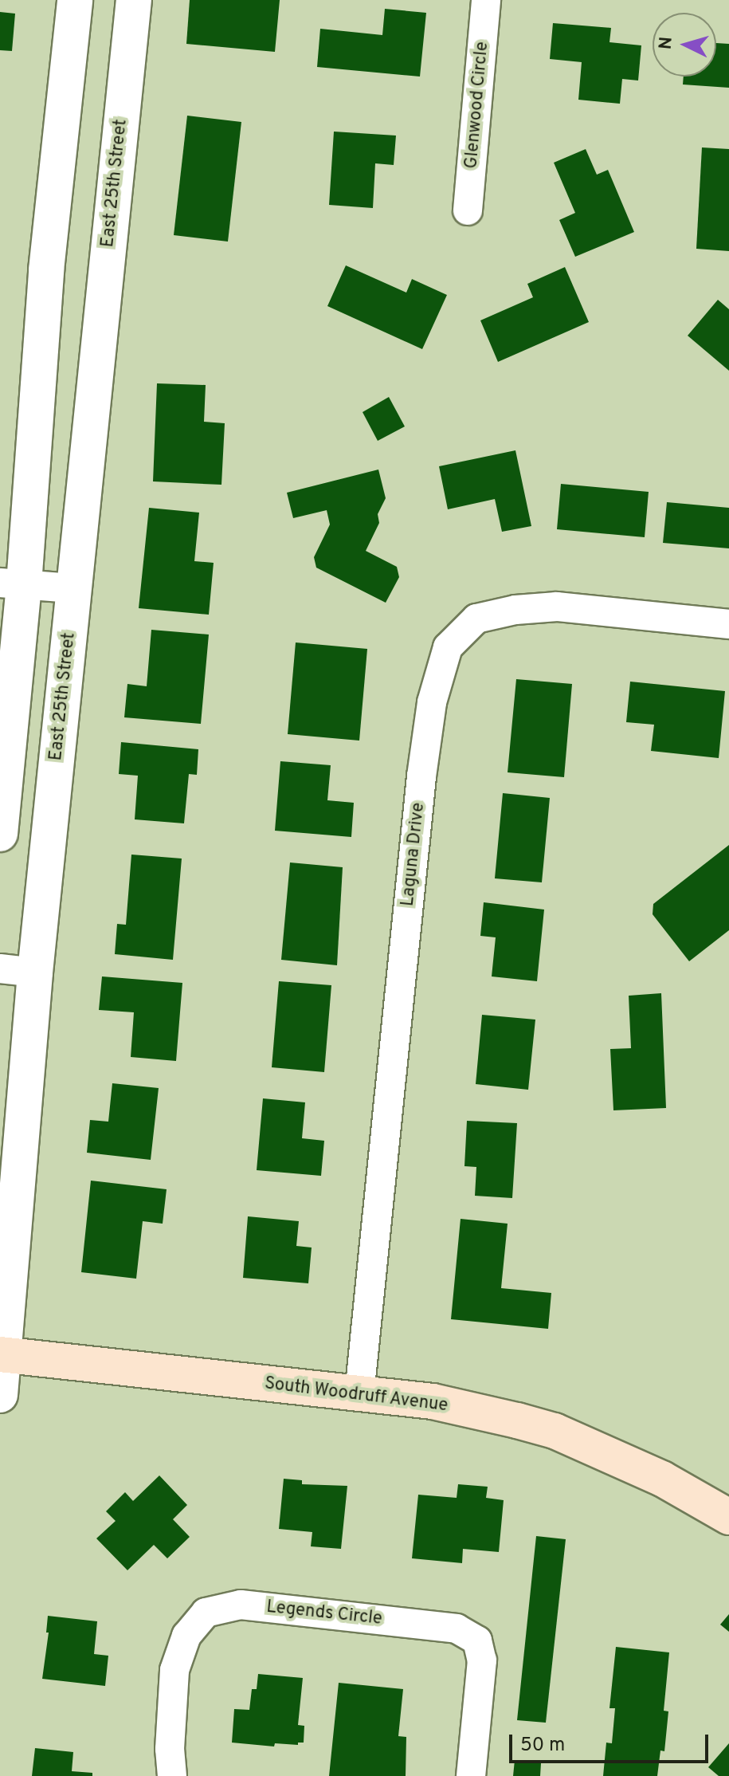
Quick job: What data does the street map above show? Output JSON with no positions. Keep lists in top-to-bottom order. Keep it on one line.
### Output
{"streets":{"main road":["South Woodruff Avenue"],"street":["Glenwood Circle","East 25th Street","Laguna Drive","Legends Circle"]},"crossings":[["East 25th Street","South Woodruff Avenue"],["Laguna Drive","South Woodruff Avenue"]],"scale_bar":"50 m","north":"left"}
